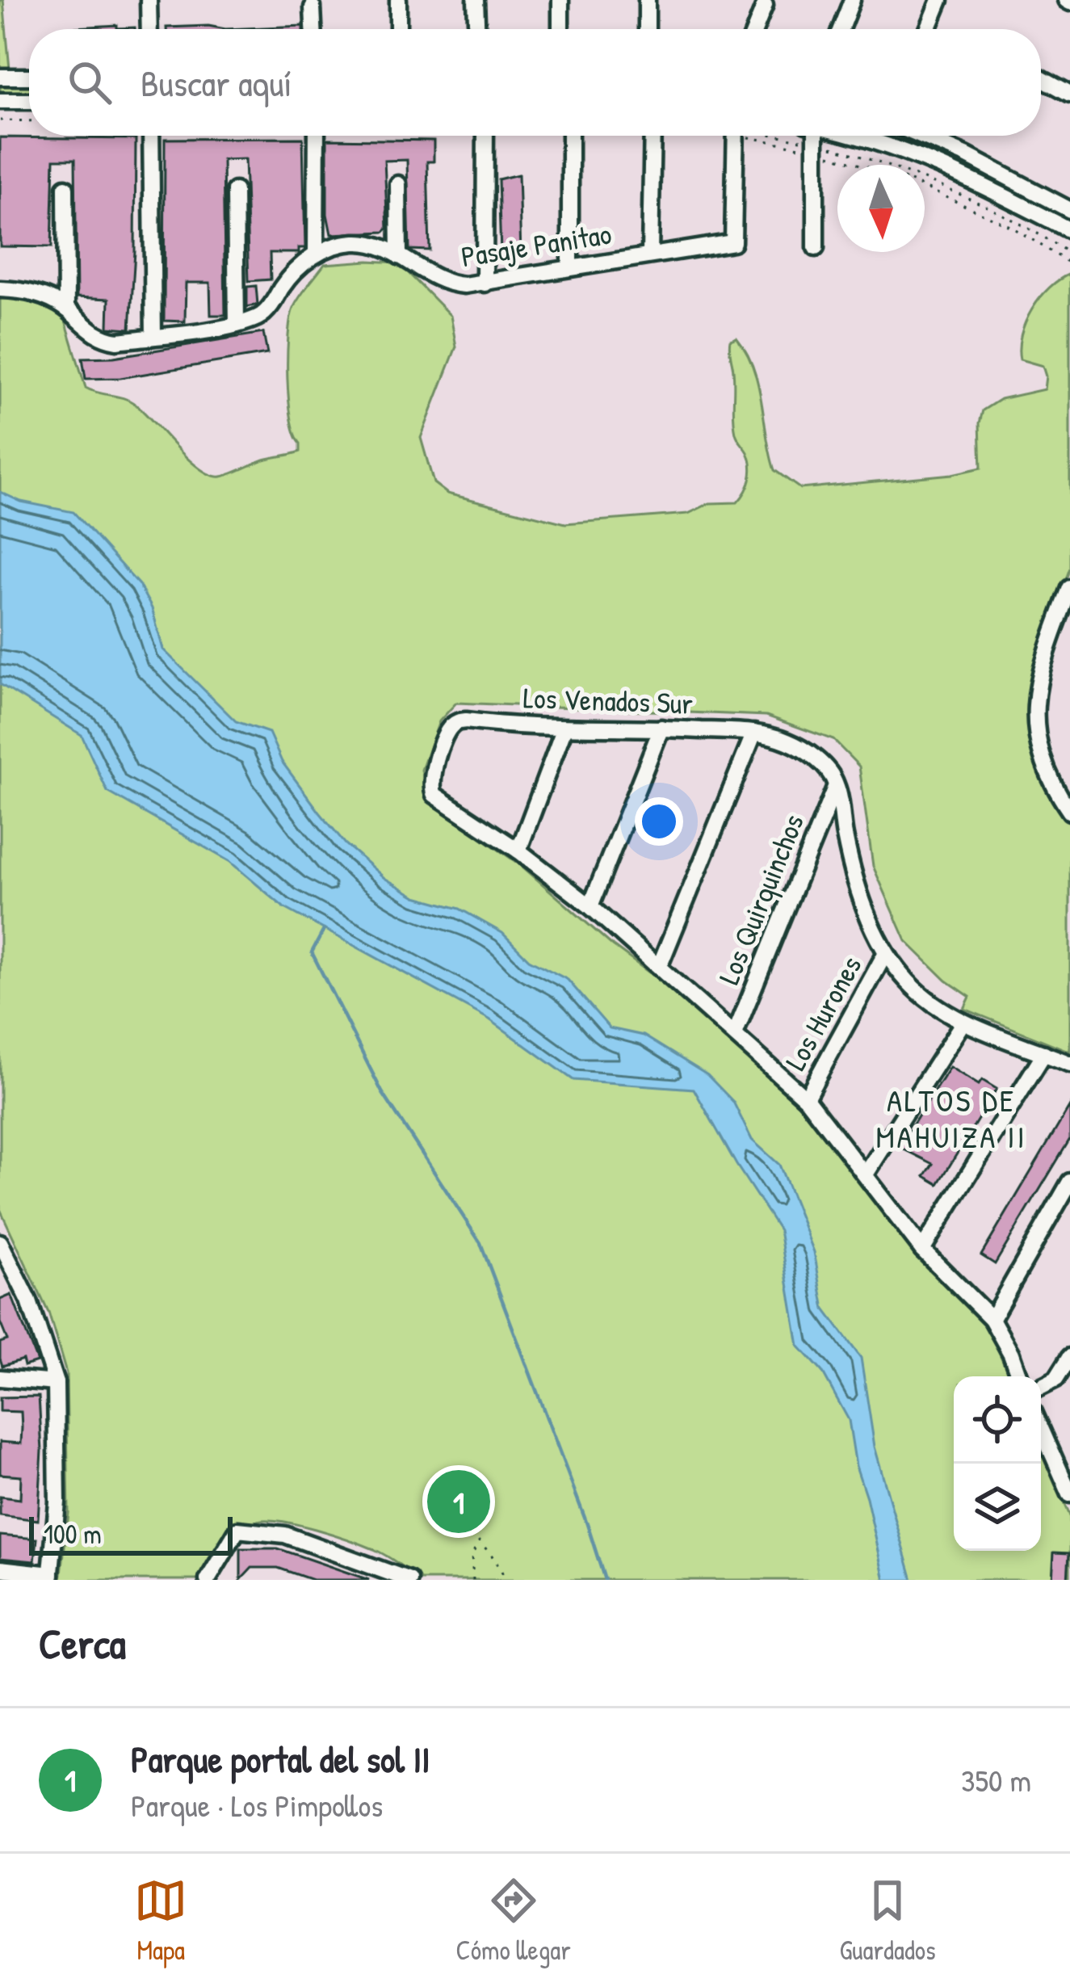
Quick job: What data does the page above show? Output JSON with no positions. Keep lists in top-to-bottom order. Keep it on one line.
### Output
{"streets":{"street":["Pasaje Panitao","Los Venados Sur","Los Quirquinchos","Los Hurones"]},"crossings":[["Los Venados Sur","Los Quirquinchos"],["Los Venados Sur","Los Hurones"]],"districts":["ALTOS DE MAHUIZA II"],"scale_bar":"100 m","north":"bottom","page":{"search":"Buscar aquí","pins":"1","scale":"100 m","heading":"Cerca","list":[{"mark":"1","name":"Parque portal del sol II","note":"Parque · Los Pimpollos","value":"350 m"}],"nav":["Mapa","Cómo llegar","Guardados"]}}
